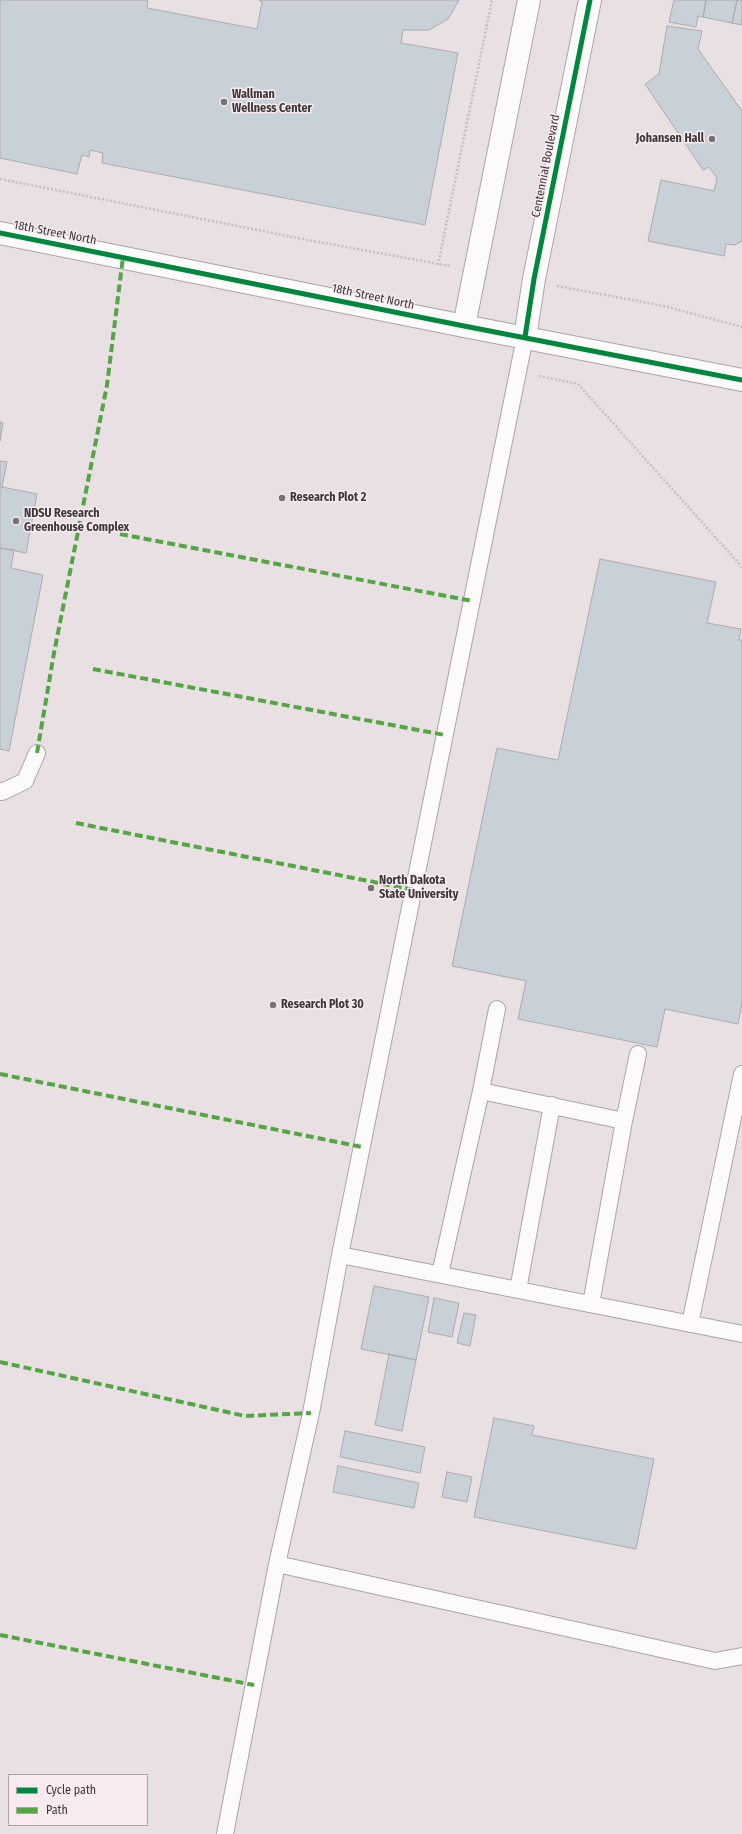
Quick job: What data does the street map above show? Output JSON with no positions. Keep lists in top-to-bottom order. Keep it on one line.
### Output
{"streets":{"street":["Centennial Boulevard","18th Street North"]},"crossings":[["Centennial Boulevard","18th Street North"]],"places":["Wallman Wellness Center","Johansen Hall","Research Plot 2","NDSU Research Greenhouse Complex","North Dakota State University","Research Plot 30"],"legend":["Cycle path","Path"]}
